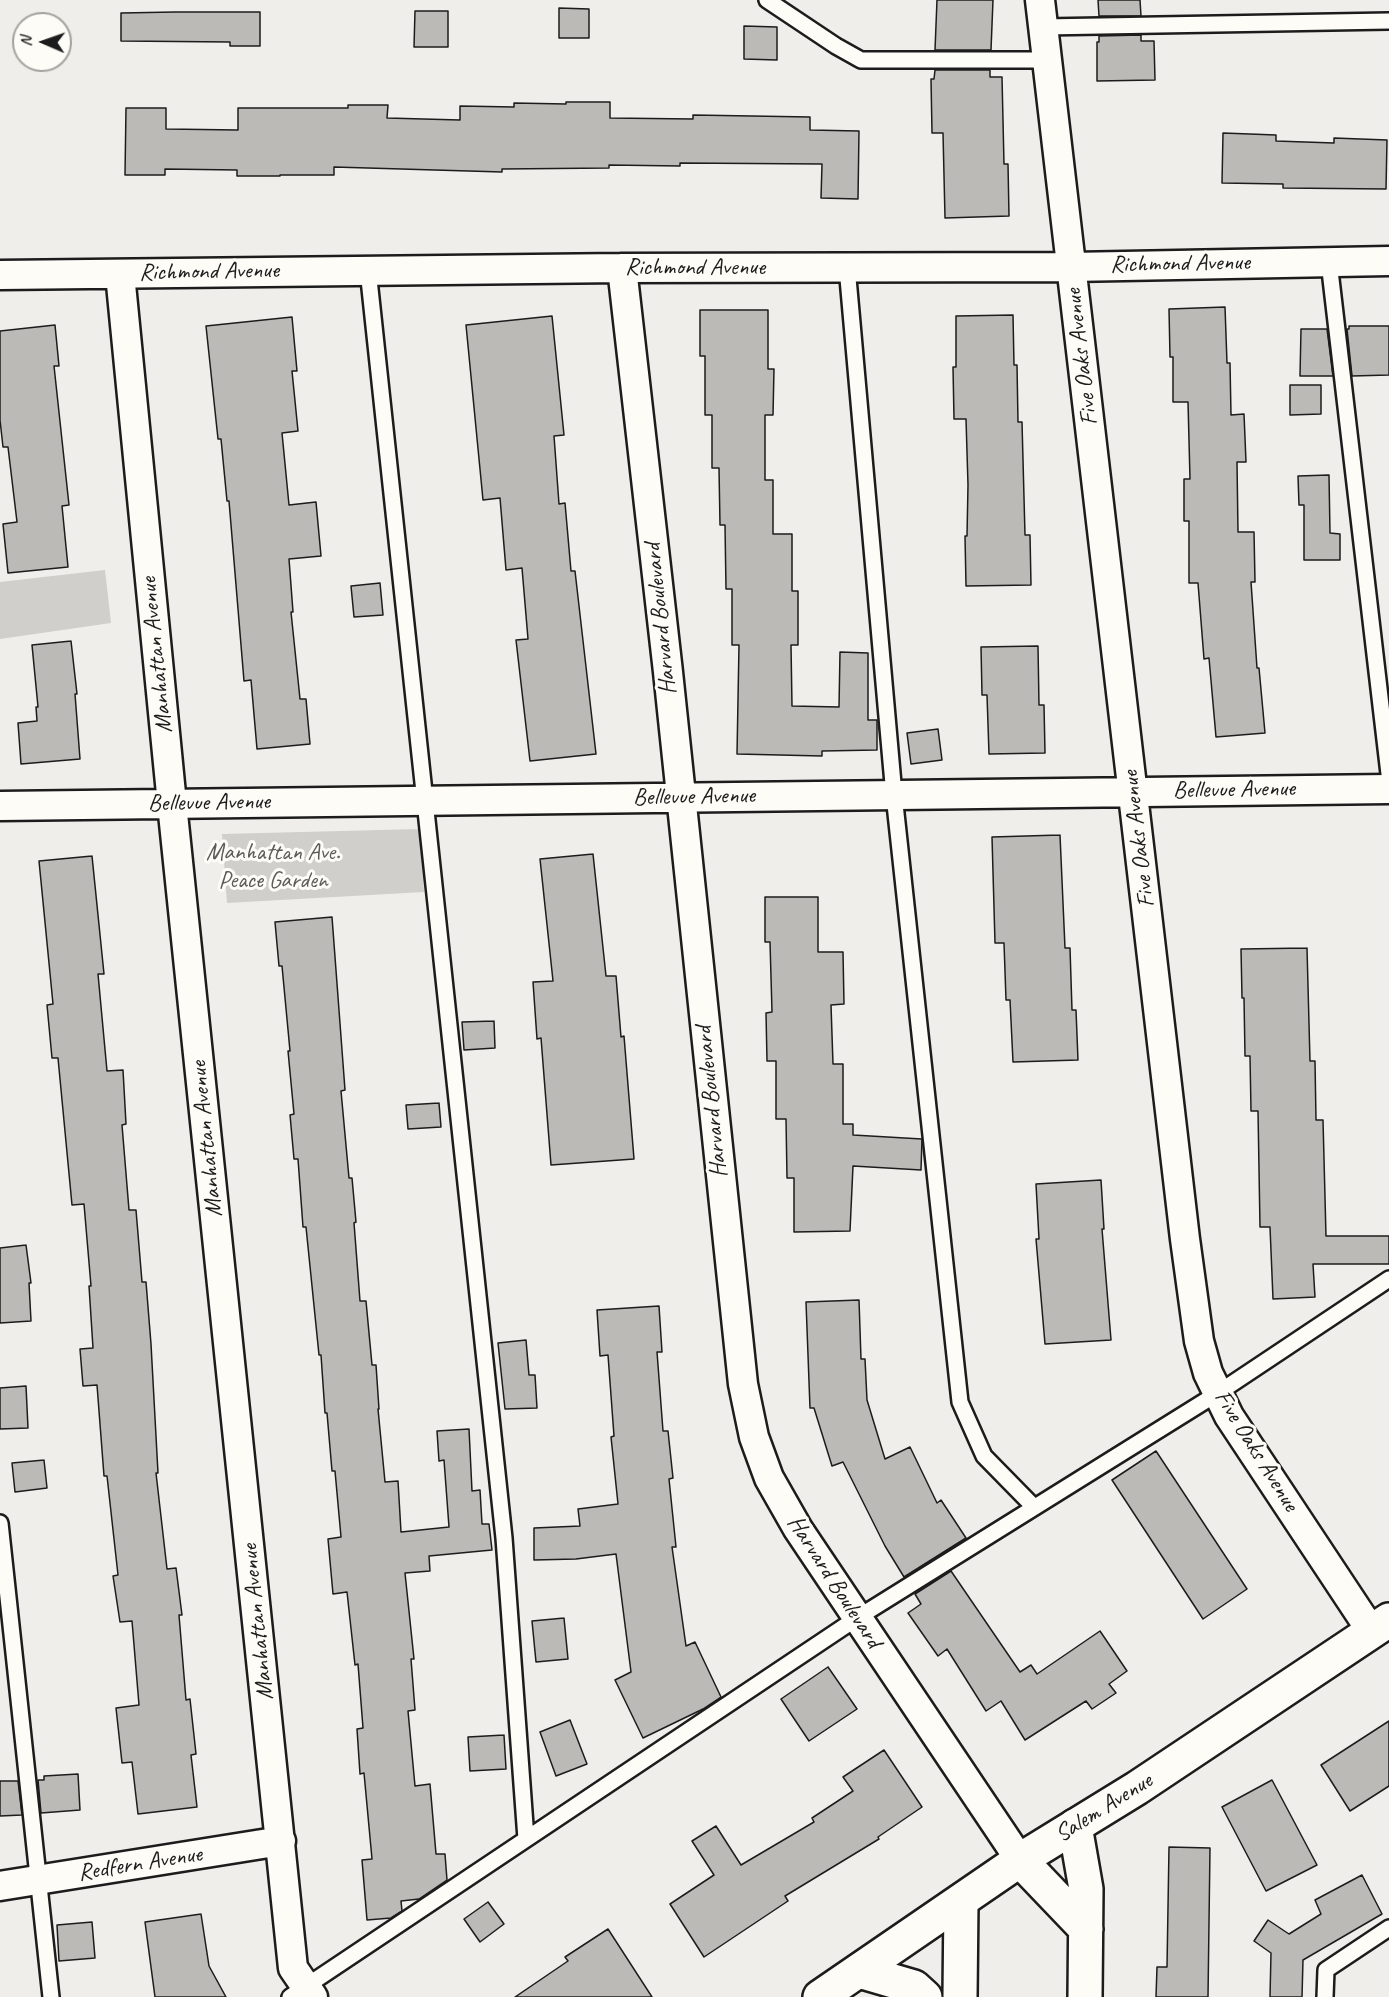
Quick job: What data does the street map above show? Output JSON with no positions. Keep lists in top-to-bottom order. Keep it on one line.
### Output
{"streets":{"main road":["Salem Avenue"],"street":["Richmond Avenue","Five Oaks Avenue","Harvard Boulevard","Manhattan Avenue","Bellevue Avenue","Redfern Avenue"]},"crossings":[["Richmond Avenue","Five Oaks Avenue"],["Richmond Avenue","Harvard Boulevard"],["Richmond Avenue","Manhattan Avenue"],["Five Oaks Avenue","Bellevue Avenue"],["Five Oaks Avenue","Salem Avenue"],["Harvard Boulevard","Bellevue Avenue"],["Harvard Boulevard","Salem Avenue"],["Manhattan Avenue","Bellevue Avenue"],["Manhattan Avenue","Redfern Avenue"]],"parks":["Manhattan Ave. Peace Garden"],"north":"left"}
